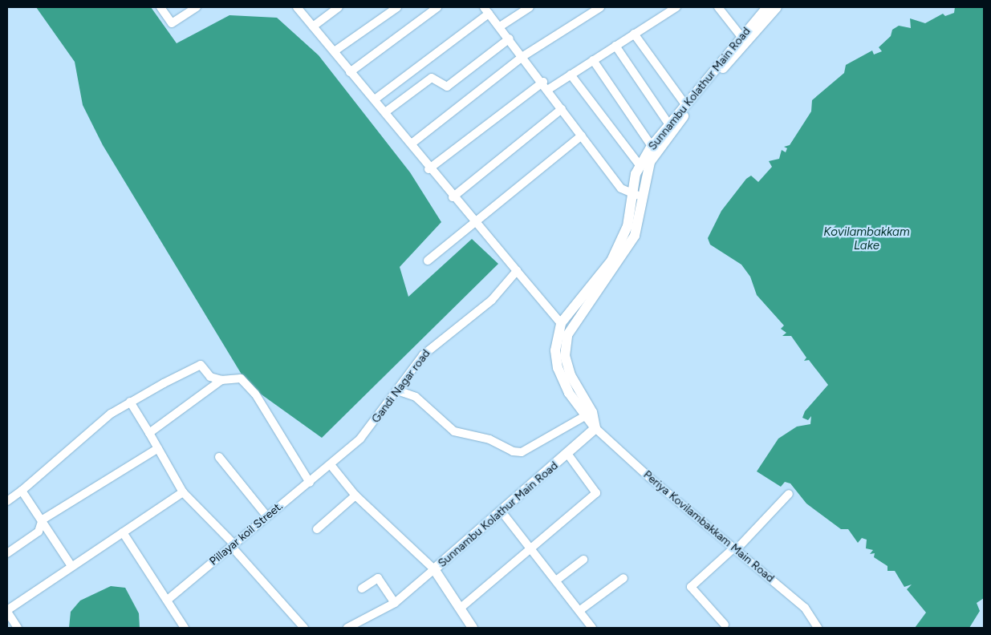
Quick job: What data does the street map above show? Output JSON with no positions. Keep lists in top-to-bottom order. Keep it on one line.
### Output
{"streets":{"street":["Sunnambu Kolathur Main Road","Gandi Nagar road","Periya Kovilambakkam Main Road","Pillayar koil Street."]},"crossings":[["Sunnambu Kolathur Main Road","Periya Kovilambakkam Main Road"],["Gandi Nagar road","Pillayar koil Street."]],"water":["Kovilambakkam Lake"]}
